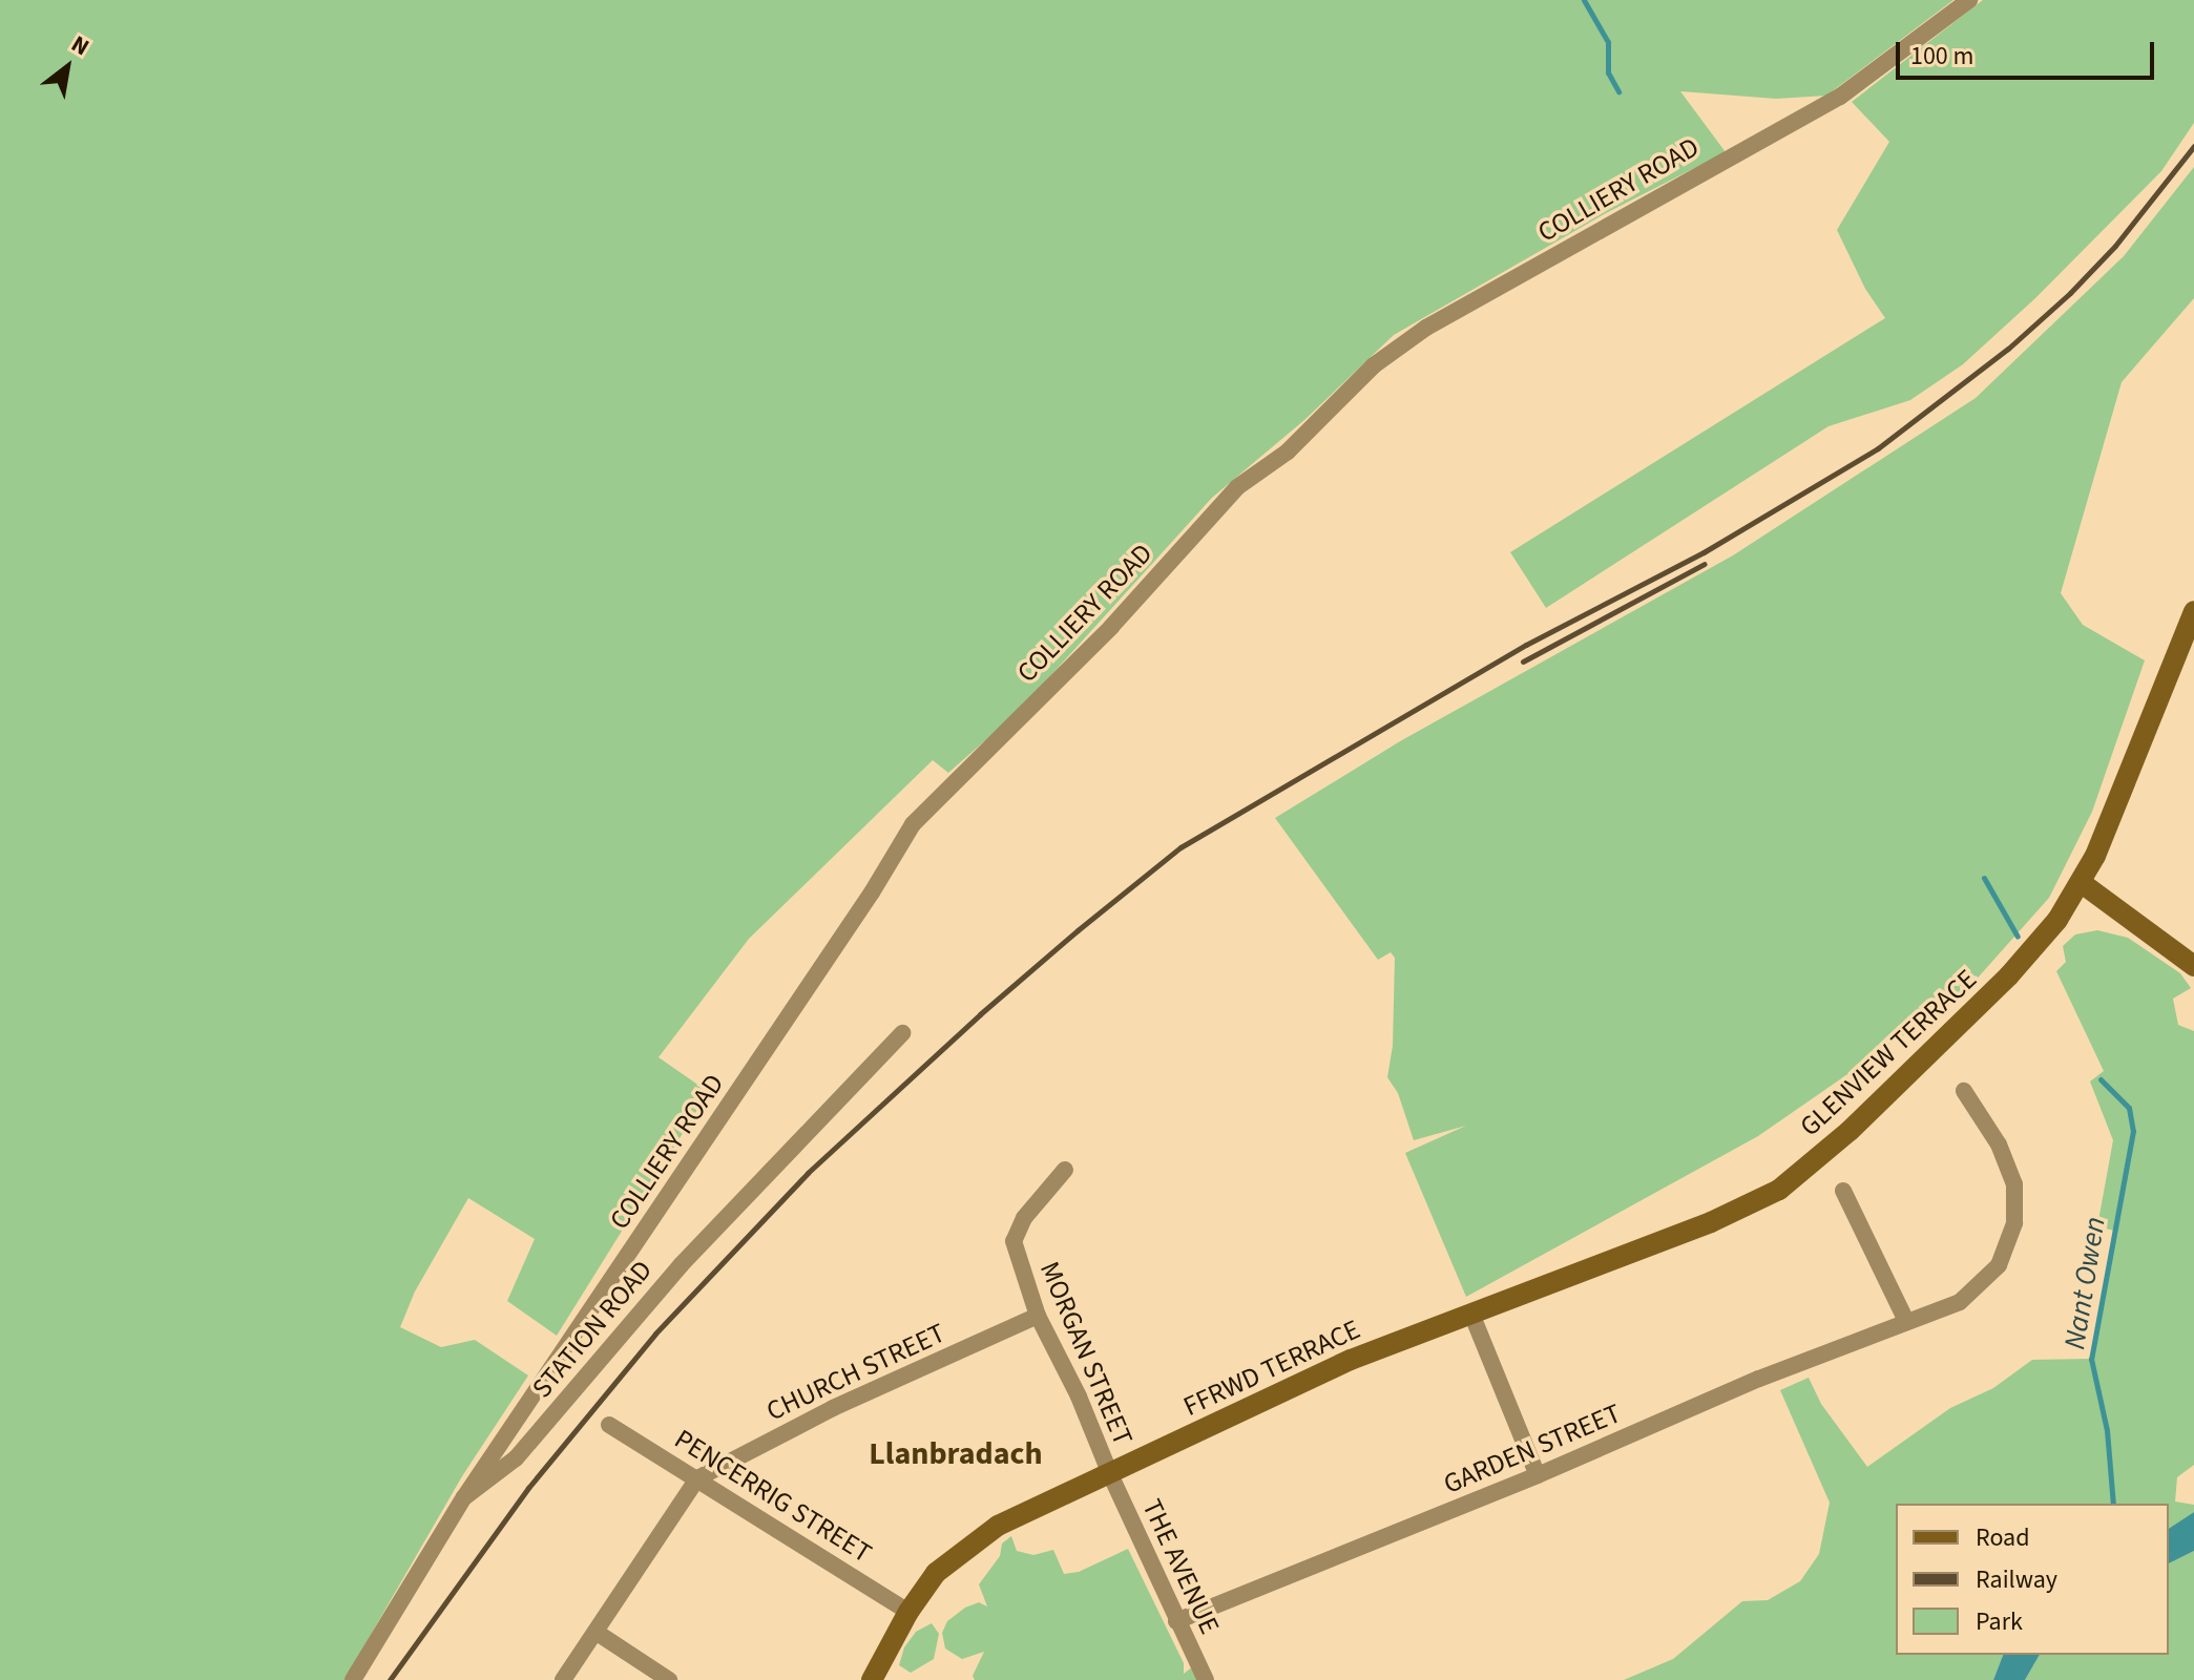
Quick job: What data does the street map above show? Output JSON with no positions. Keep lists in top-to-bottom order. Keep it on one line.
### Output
{"streets":{"street":["COLLIERY ROAD","GLENVIEW TERRACE","STATION ROAD","MORGAN STREET","FFRWD TERRACE","CHURCH STREET","GARDEN STREET","PENCERRIG STREET","THE AVENUE"]},"crossings":[["COLLIERY ROAD","STATION ROAD"],["GLENVIEW TERRACE","FFRWD TERRACE"],["MORGAN STREET","FFRWD TERRACE"],["MORGAN STREET","CHURCH STREET"],["MORGAN STREET","THE AVENUE"],["FFRWD TERRACE","PENCERRIG STREET"],["FFRWD TERRACE","THE AVENUE"],["CHURCH STREET","PENCERRIG STREET"],["GARDEN STREET","THE AVENUE"]],"districts":["Llanbradach"],"water":["Nant Owen"],"legend":["Road","Railway","Park"],"scale_bar":"100 m","north":"top right"}
